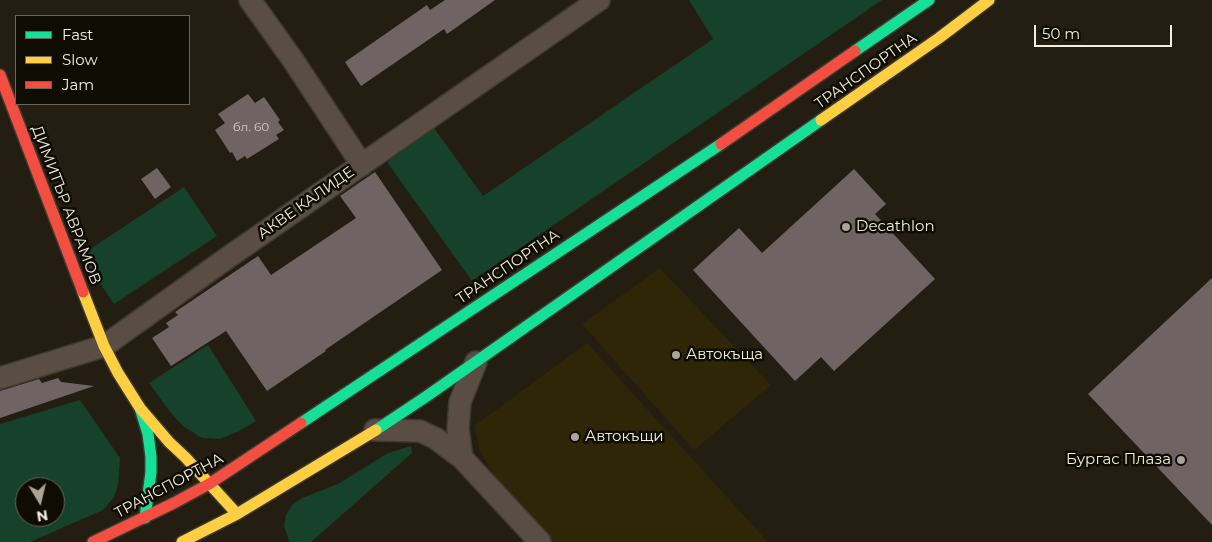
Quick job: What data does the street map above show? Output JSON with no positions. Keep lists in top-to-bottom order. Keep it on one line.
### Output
{"streets":{"main road":["ТРАНСПОРТНА","ДИМИТЪР АВРАМОВ"],"street":["АКВЕ КАЛИДЕ"]},"crossings":[["АКВЕ КАЛИДЕ","ДИМИТЪР АВРАМОВ"]],"places":["Decathlon","Автокъща","Автокъщи","Бургас Плаза"],"house_numbers":["бл. 60"],"legend":["Fast","Slow","Jam"],"scale_bar":"50 m","north":"bottom"}
